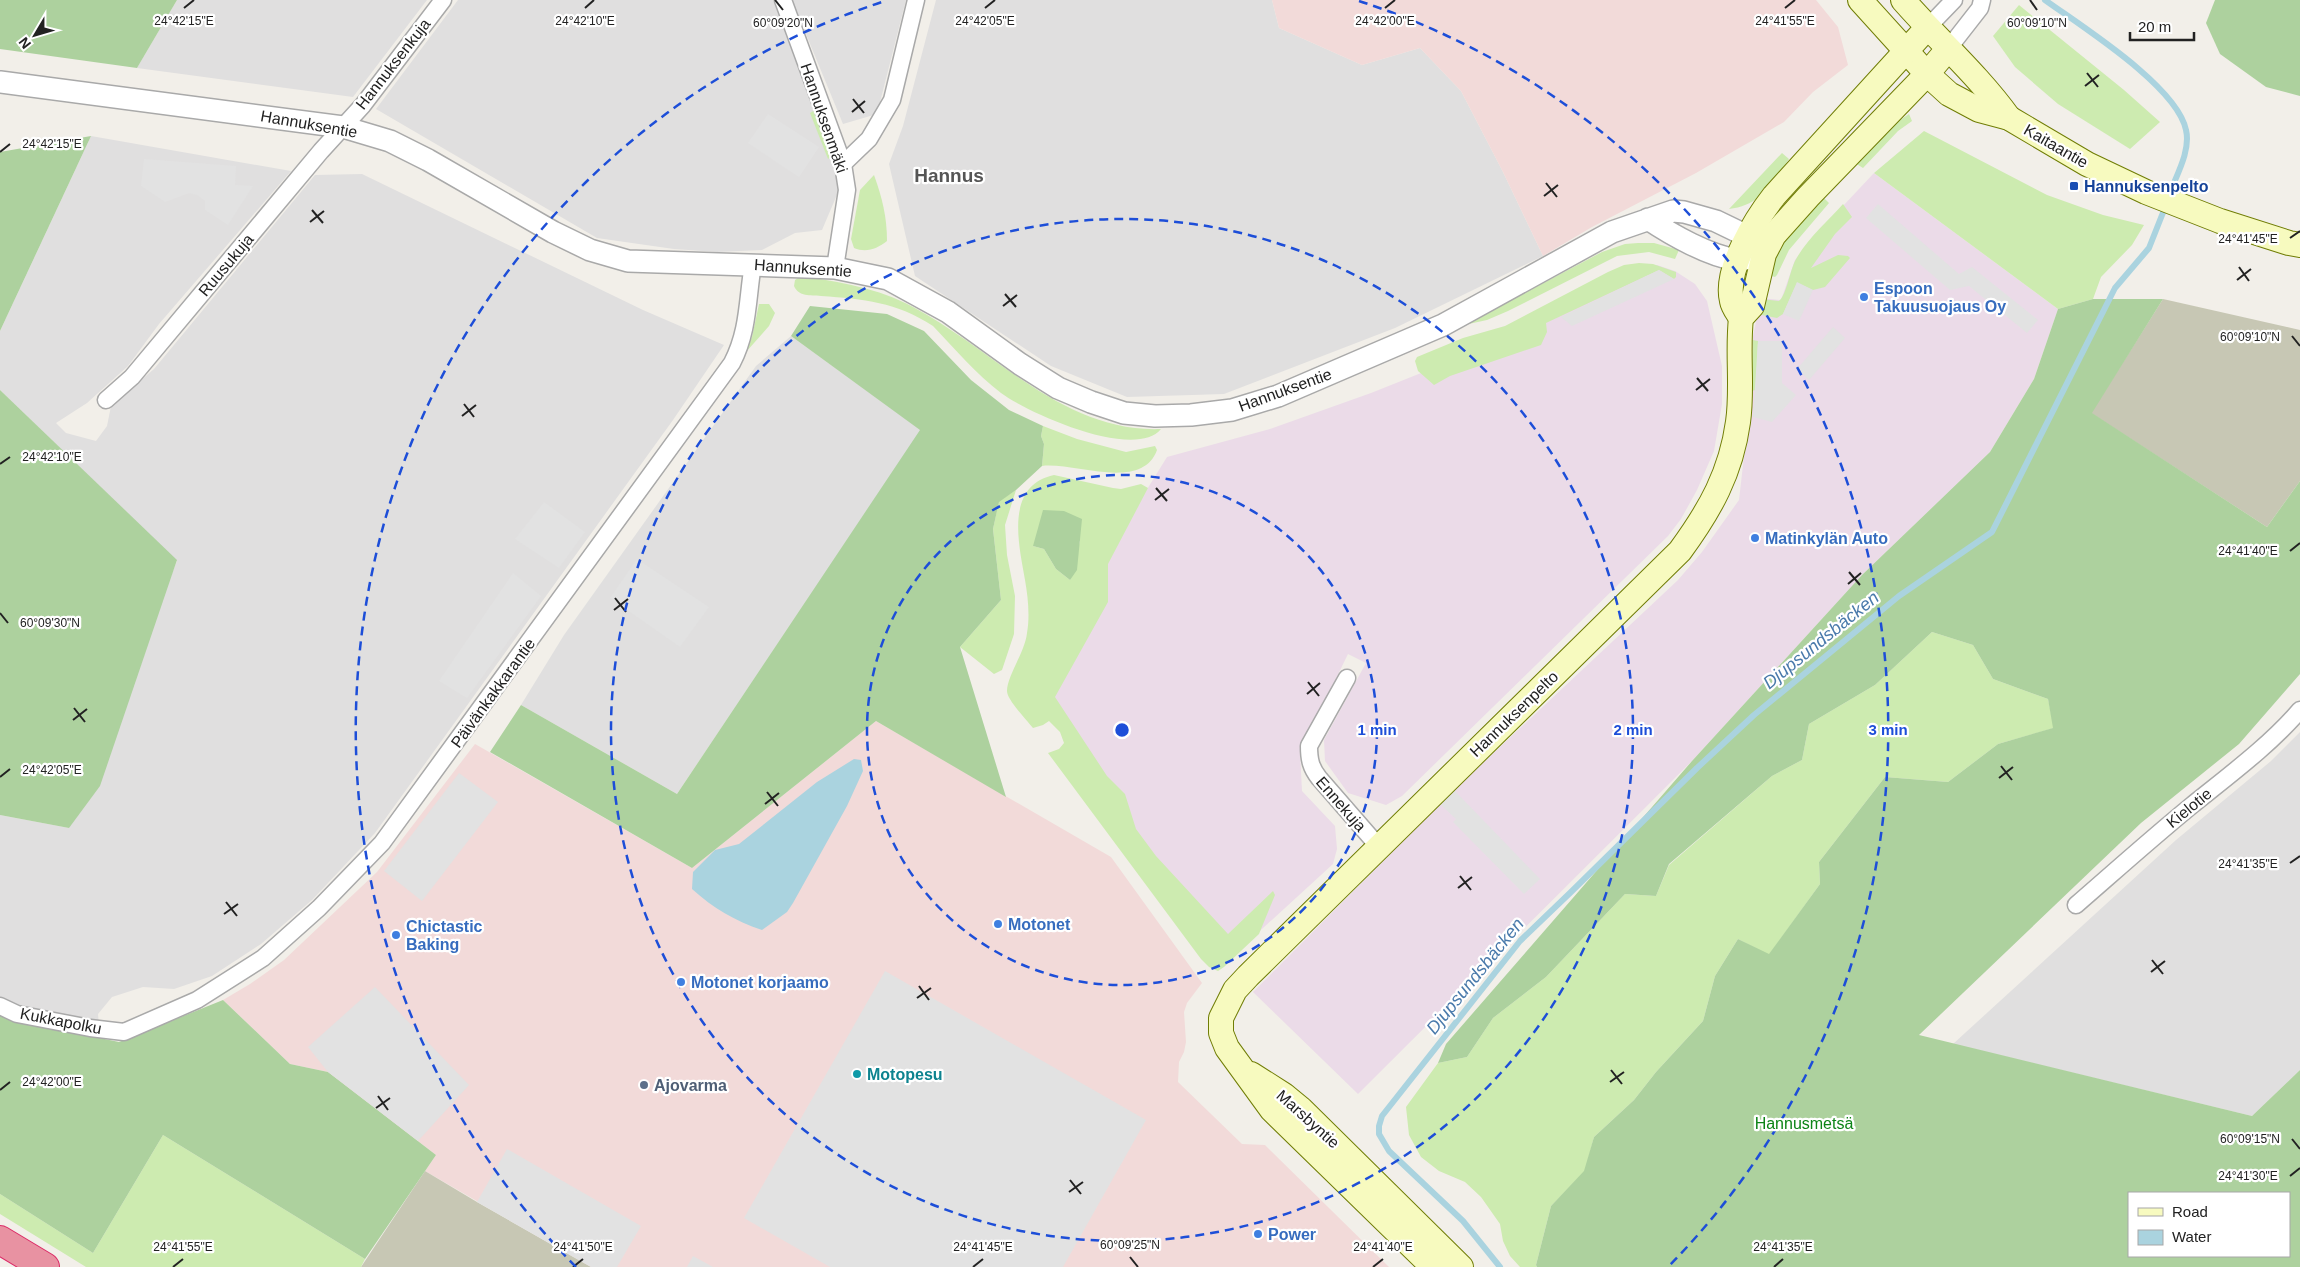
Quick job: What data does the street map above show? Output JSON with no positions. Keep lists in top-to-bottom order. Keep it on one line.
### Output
{"streets":{"main road":["Kaitaantie","Hannuksenpelto","Marsbyntie"],"street":["Hannuksenkuja","Hannuksenmäki","Hannuksentie","Ruusukuja","Päivänkakkarantie","Ennekuja","Kielotie","Kukkapolku"]},"crossings":[["Hannuksenkuja","Hannuksentie"],["Hannuksenkuja","Ruusukuja"],["Hannuksenmäki","Hannuksentie"],["Hannuksentie","Ruusukuja"],["Hannuksentie","Päivänkakkarantie"],["Hannuksentie","Hannuksenpelto"],["Kaitaantie","Hannuksenpelto"],["Päivänkakkarantie","Kukkapolku"],["Hannuksenpelto","Ennekuja"],["Hannuksenpelto","Marsbyntie"]],"districts":["Hannus"],"water":["Djupsundsbäcken"],"parks":["Hannusmetsä"],"places":{"transit":["Hannuksenpelto"],"other":["Espoon Takuusuojaus Oy","Matinkylän Auto","Motonet","Chictastic Baking","Motonet korjaamo","Motopesu","Ajovarma","Power"]},"legend":["Road","Water"],"scale_bar":"20 m","north":"bottom left","coordinates":["24°42'15\"E","24°42'05\"E","24°42'00\"E","24°41'55\"E","24°42'10\"E","60°09'20\"N","60°09'10\"N","24°41'45\"E","24°41'40\"E","60°09'30\"N","24°41'35\"E","60°09'15\"N","24°41'30\"E","60°09'25\"N","24°41'50\"E"],"rings":["1 min","2 min","3 min"]}
